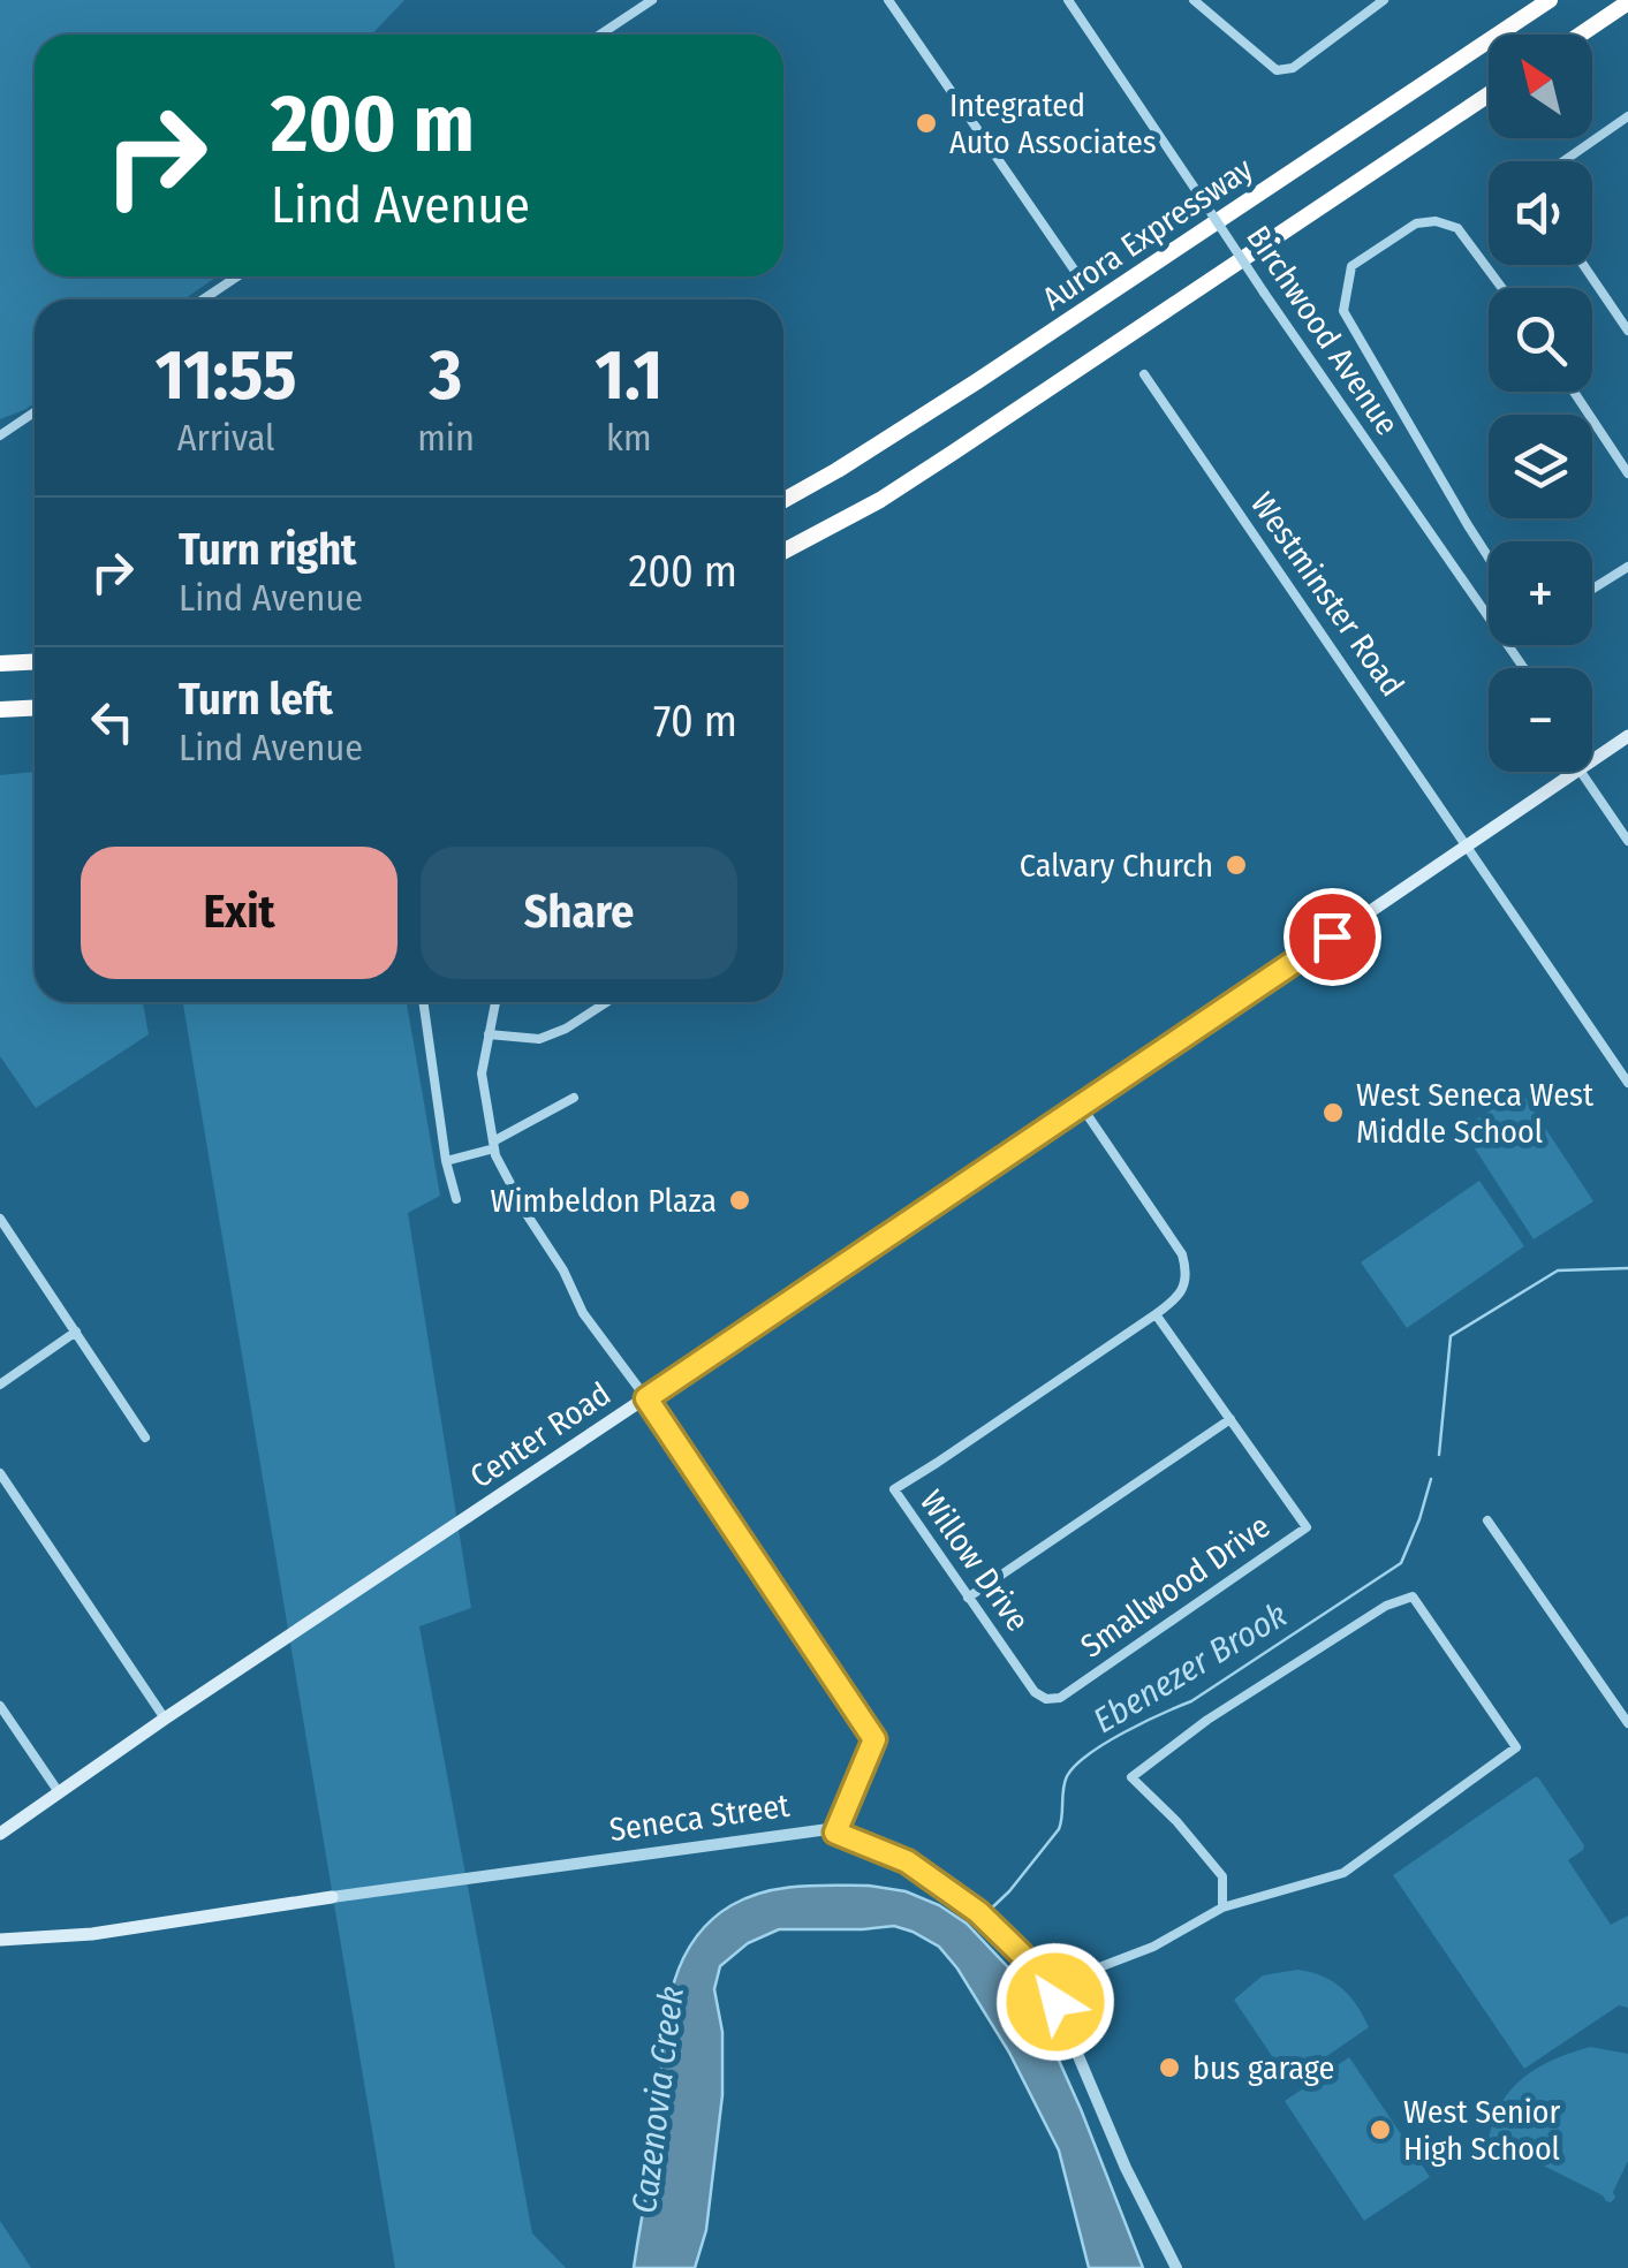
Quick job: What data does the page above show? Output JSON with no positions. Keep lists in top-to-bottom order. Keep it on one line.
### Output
{"streets":{"highway":["Aurora Expressway"],"main road":["Center Road","Seneca Street"],"street":["Birchwood Avenue","Westminster Road","Willow Drive","Smallwood Drive"]},"crossings":[["Westminster Road","Center Road"],["Willow Drive","Smallwood Drive"]],"water":["Ebenezer Brook","Cazenovia Creek"],"places":["Integrated Auto Associates","Calvary Church","West Seneca West Middle School","Wimbeldon Plaza","bus garage","West Senior High School"],"north":"top left","page":{"map_buttons":["+","−"],"turn":["200 m","Lind Avenue"],"eta":["11:55","Arrival","3","min","1.1","km"],"list":[{"name":"Turn right","note":"Lind Avenue","value":"200 m"},{"name":"Turn left","note":"Lind Avenue","value":"70 m"}],"buttons":["Exit","Share"]}}
